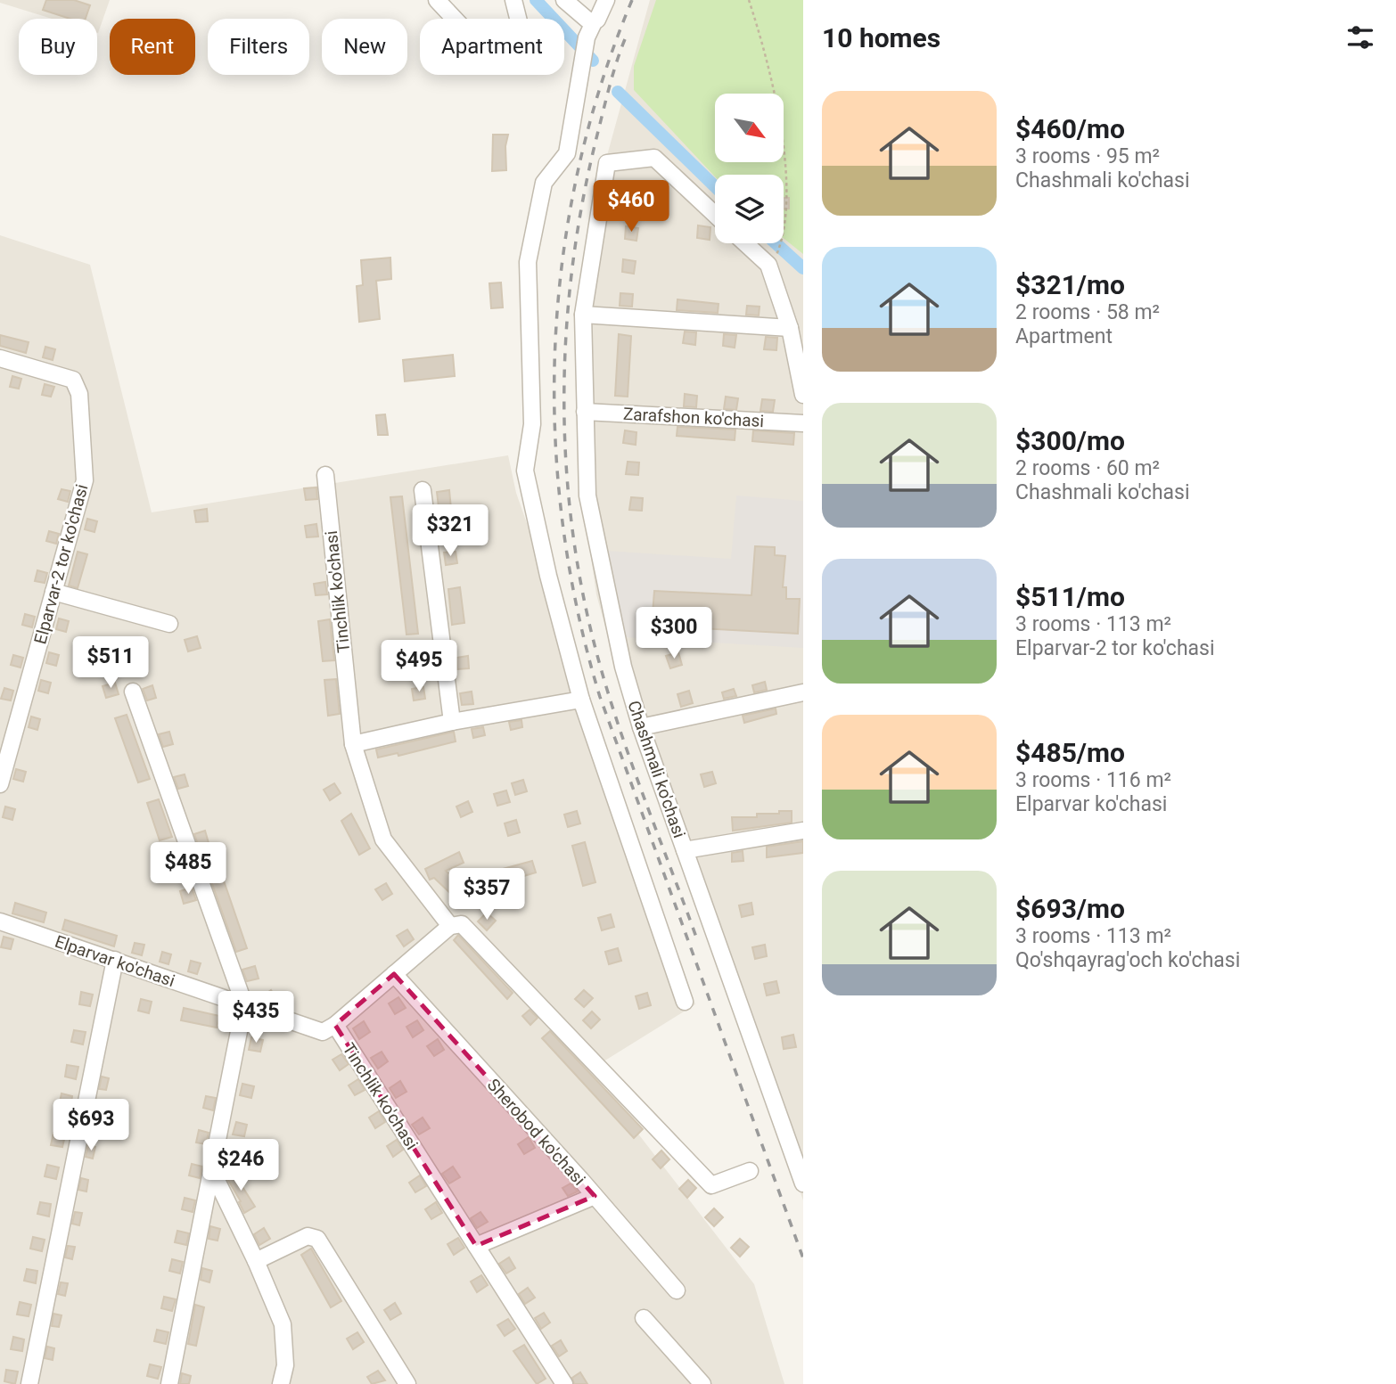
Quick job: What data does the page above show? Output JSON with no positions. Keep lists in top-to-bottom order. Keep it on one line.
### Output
{"streets":{"street":["Zarafshon ko'chasi","Elparvar-2 tor ko'chasi","Tinchlik ko'chasi","Chashmali ko'chasi","Elparvar ko'chasi","Sherobod ko'chasi"]},"crossings":[["Zarafshon ko'chasi","Chashmali ko'chasi"],["Tinchlik ko'chasi","Elparvar ko'chasi"],["Tinchlik ko'chasi","Sherobod ko'chasi"]],"north":"bottom right","page":{"heading":"10 homes","chip":["Buy","Rent","Filters","New","Apartment"],"list":[{"name":"$460/mo","note":"3 rooms · 95 m² · Chashmali ko'chasi"},{"name":"$321/mo","note":"2 rooms · 58 m² · Apartment"},{"name":"$300/mo","note":"2 rooms · 60 m² · Chashmali ko'chasi"},{"name":"$511/mo","note":"3 rooms · 113 m² · Elparvar-2 tor ko'chasi"},{"name":"$485/mo","note":"3 rooms · 116 m² · Elparvar ko'chasi"},{"name":"$693/mo","note":"3 rooms · 113 m² · Qo'shqayrag'och ko'chasi"}],"price":["$460","$321","$300","$511","$495","$485","$357","$435","$693","$246"]}}
